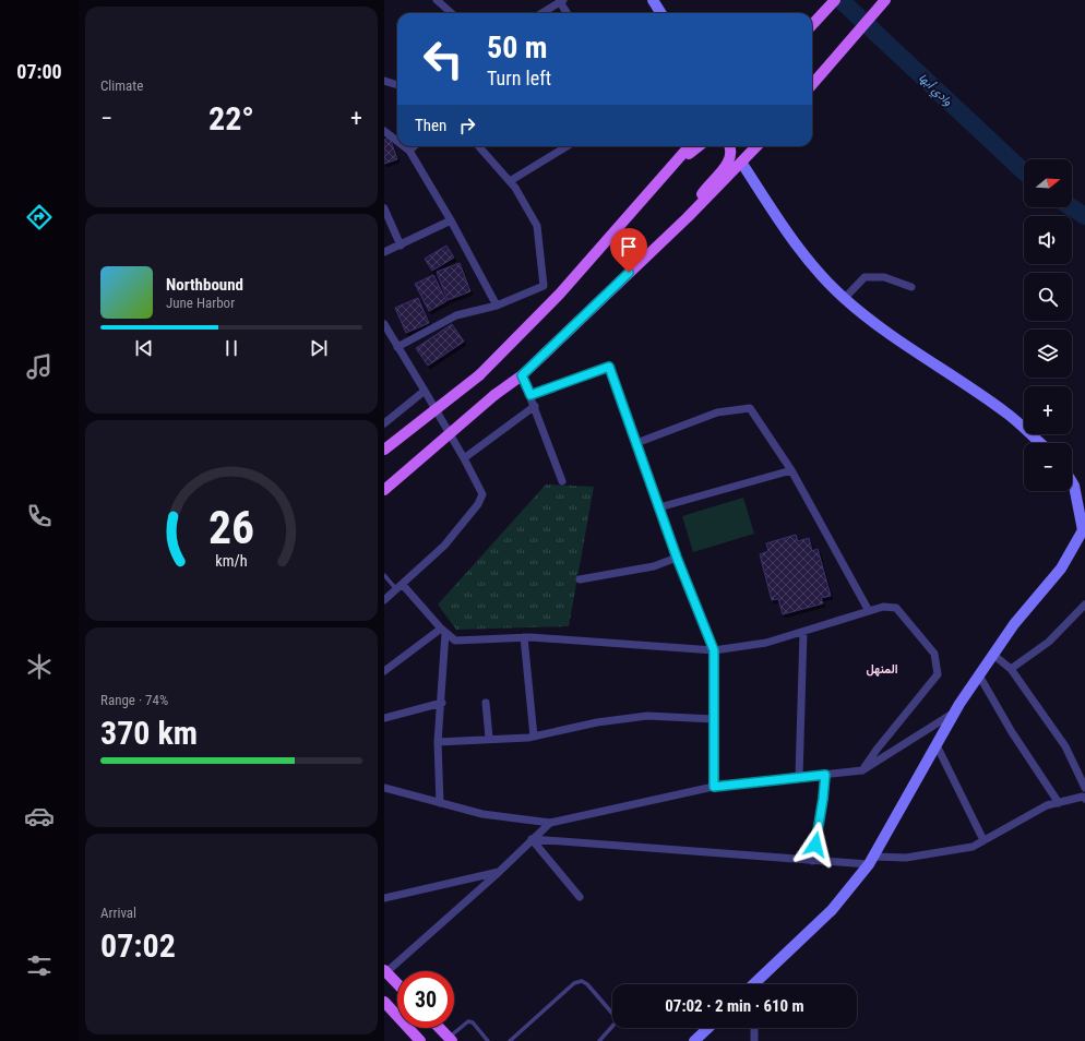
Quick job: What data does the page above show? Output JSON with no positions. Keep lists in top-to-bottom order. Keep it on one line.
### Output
{"districts":["المنهل"],"water":["وادي أبها"],"north":"right","page":{"tabs":"07:00","tile":["Climate",["Range · 74%","370 km"],["Arrival","07:02"]],"turn":["50 m","Turn left"],"heat":["−","22°","+"],"then":"Then","map_buttons":["+","−"],"song":["Northbound","June Harbor"],"limit":"30","trip":"07:02 · 2 min · 610 m","gauge":["26","km/h"]}}
